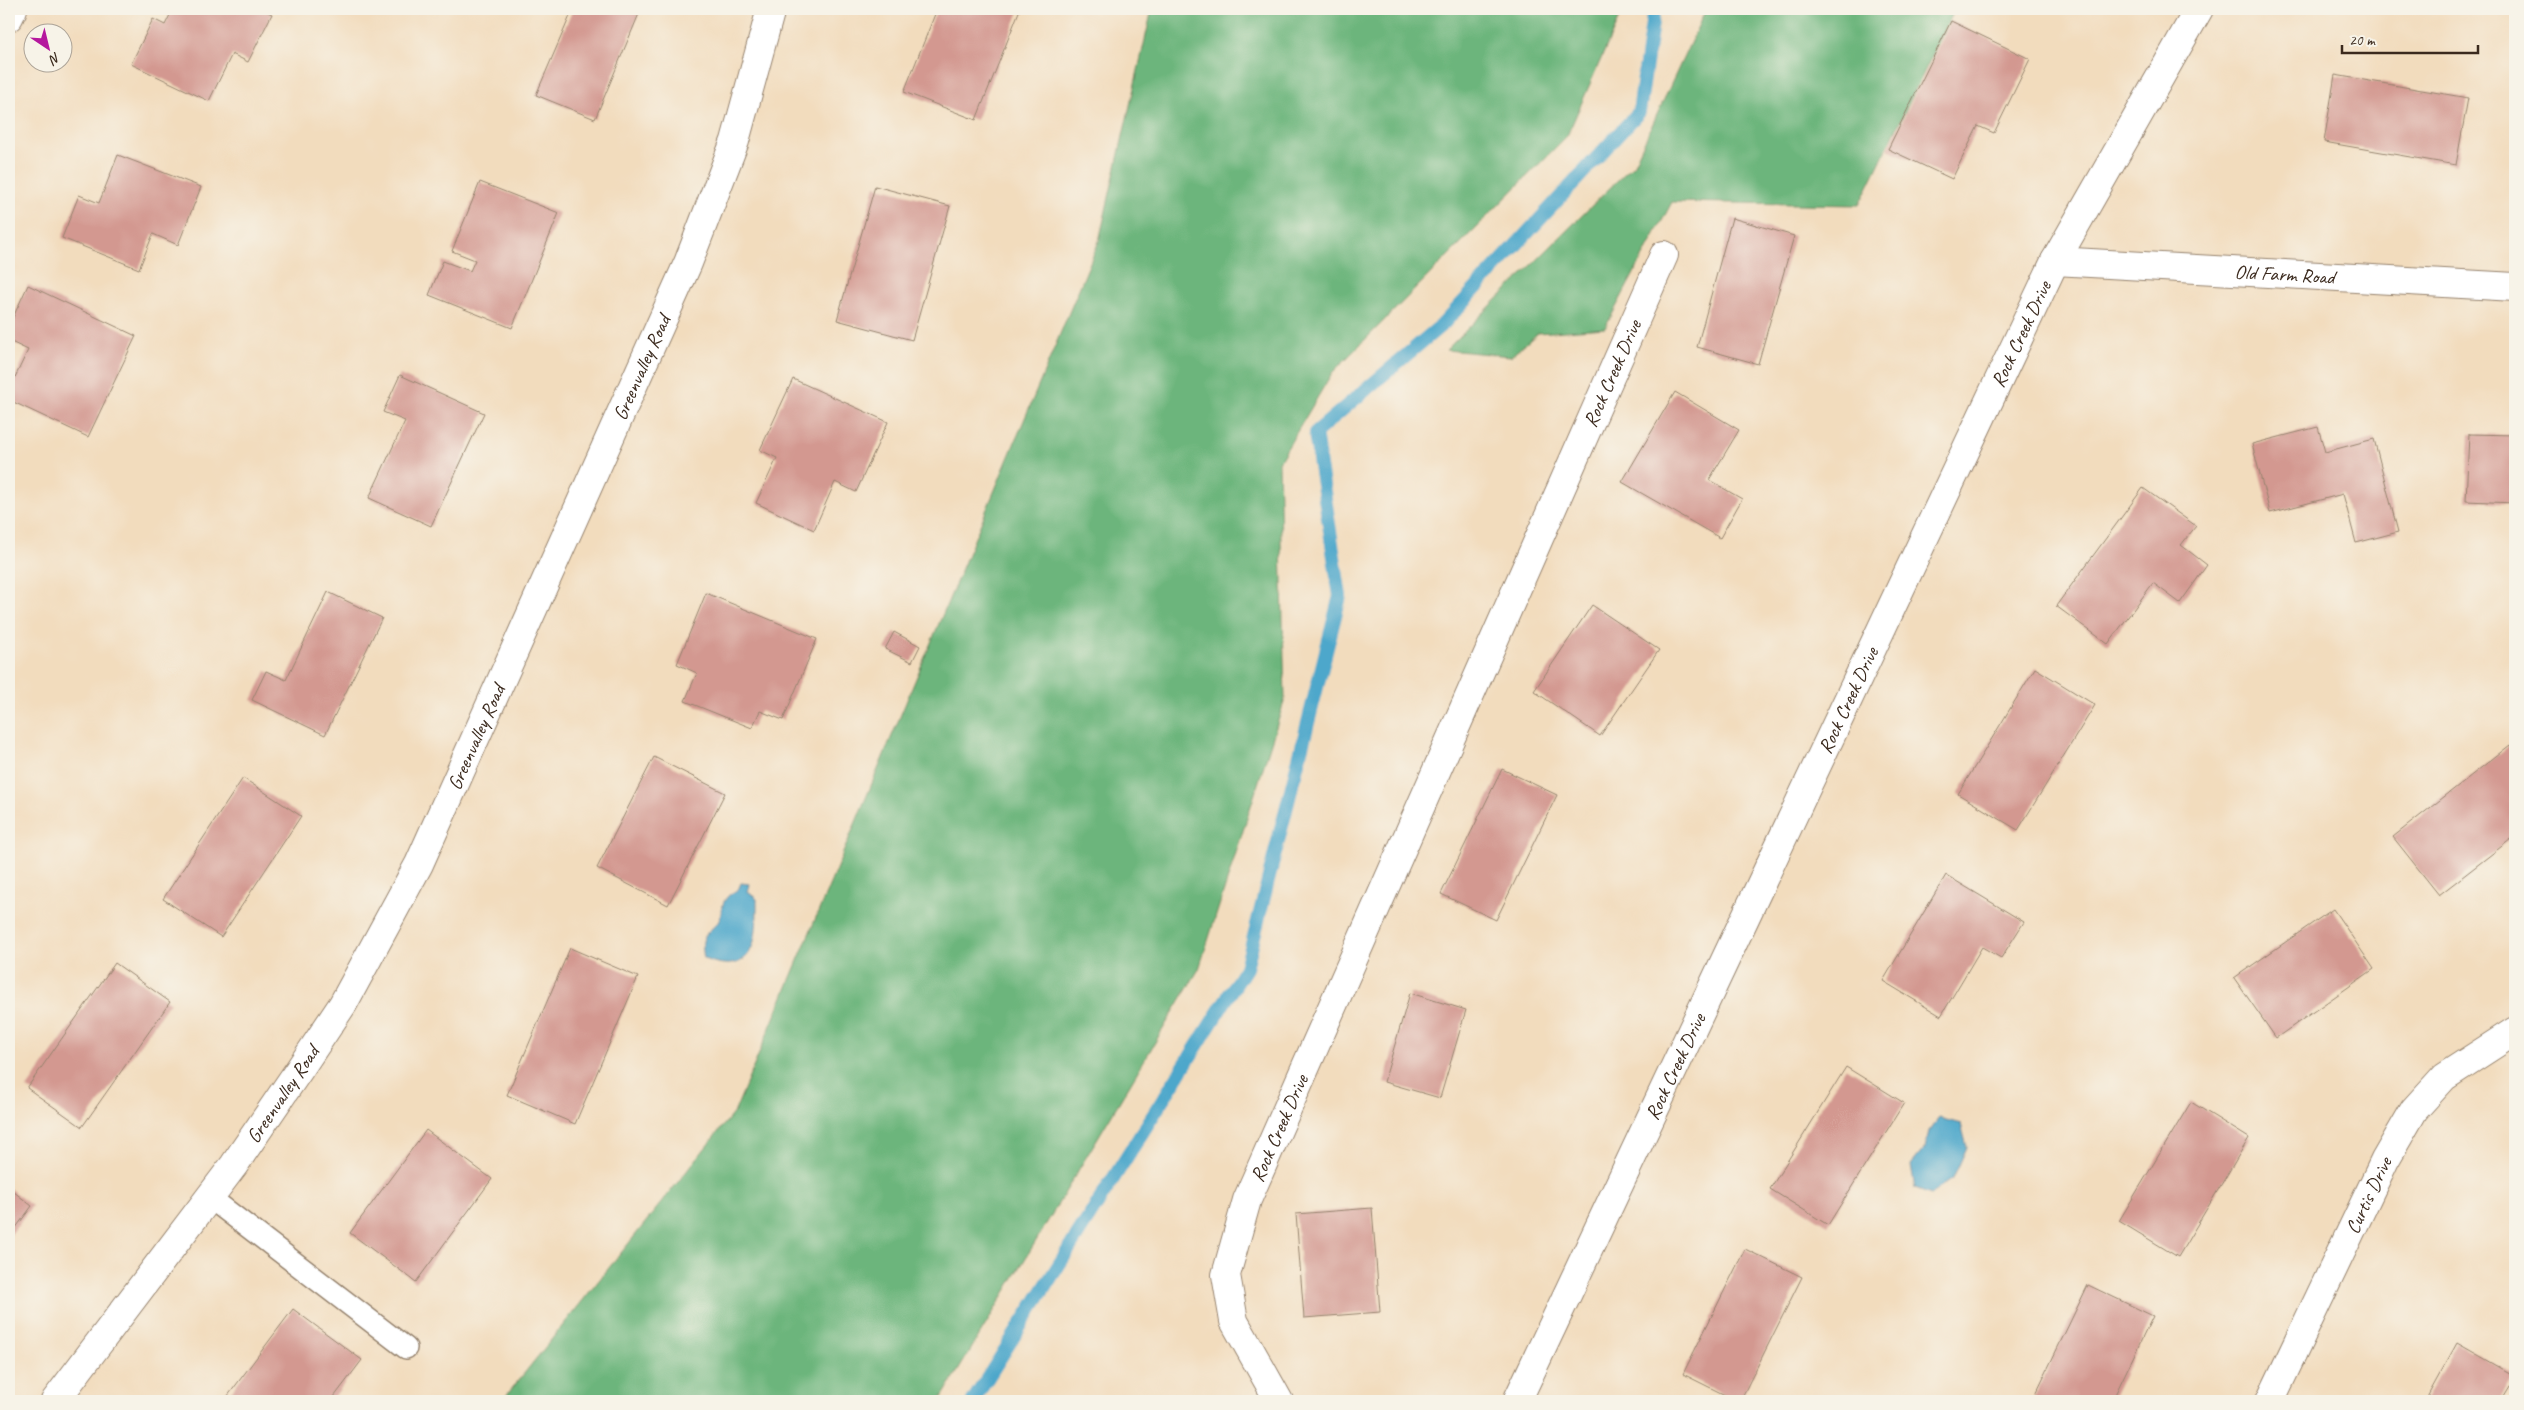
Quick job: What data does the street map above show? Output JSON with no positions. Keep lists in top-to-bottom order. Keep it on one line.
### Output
{"streets":{"street":["Old Farm Road","Rock Creek Drive","Greenvalley Road","Curtis Drive"]},"crossings":[["Old Farm Road","Rock Creek Drive"]],"scale_bar":"20 m","north":"bottom right"}
